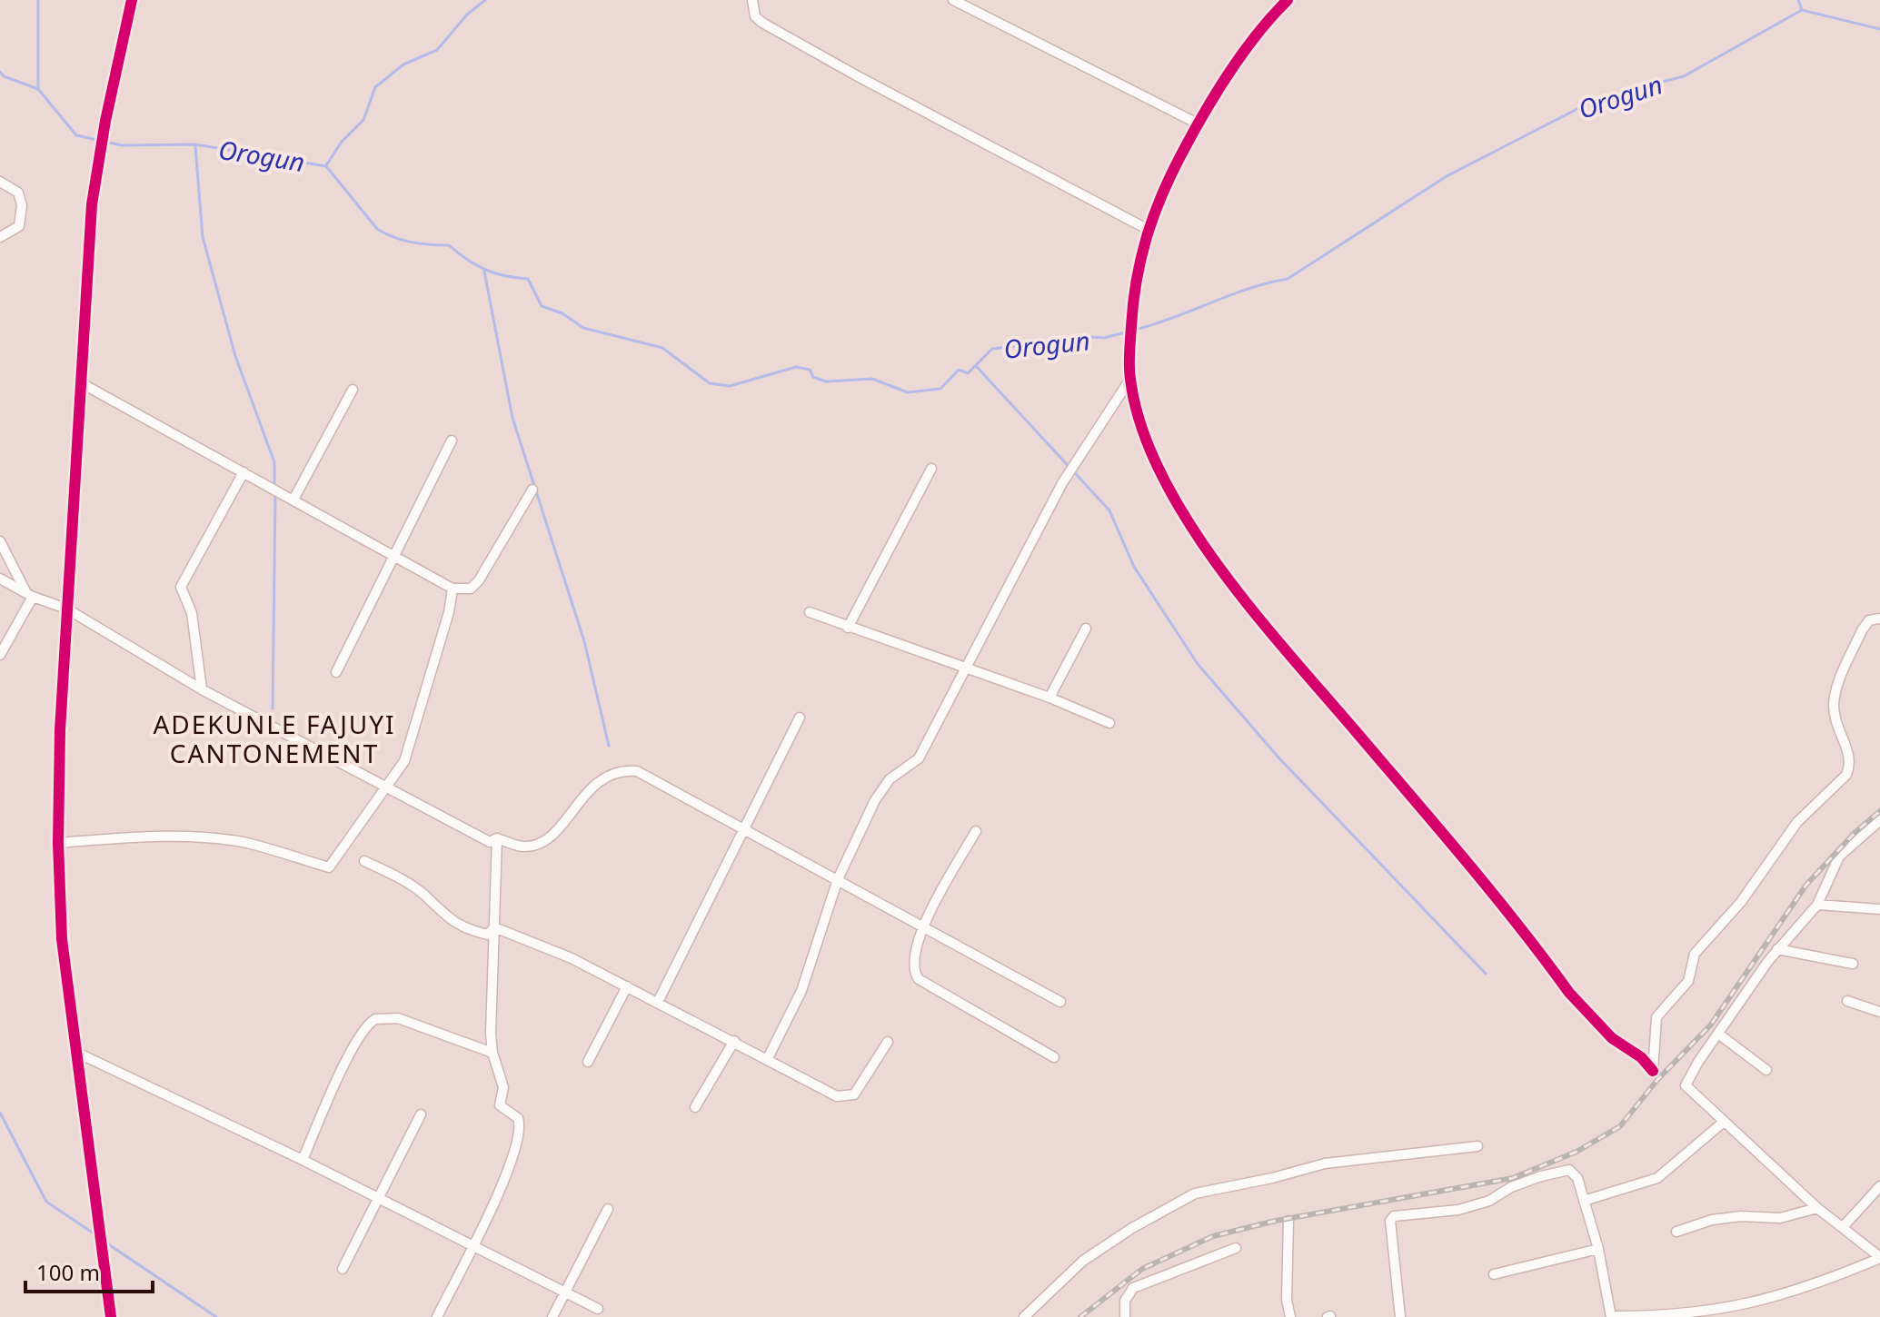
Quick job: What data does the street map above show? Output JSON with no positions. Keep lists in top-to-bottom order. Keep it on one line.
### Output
{"districts":["ADEKUNLE FAJUYI CANTONEMENT"],"water":["Orogun"],"scale_bar":"100 m"}
